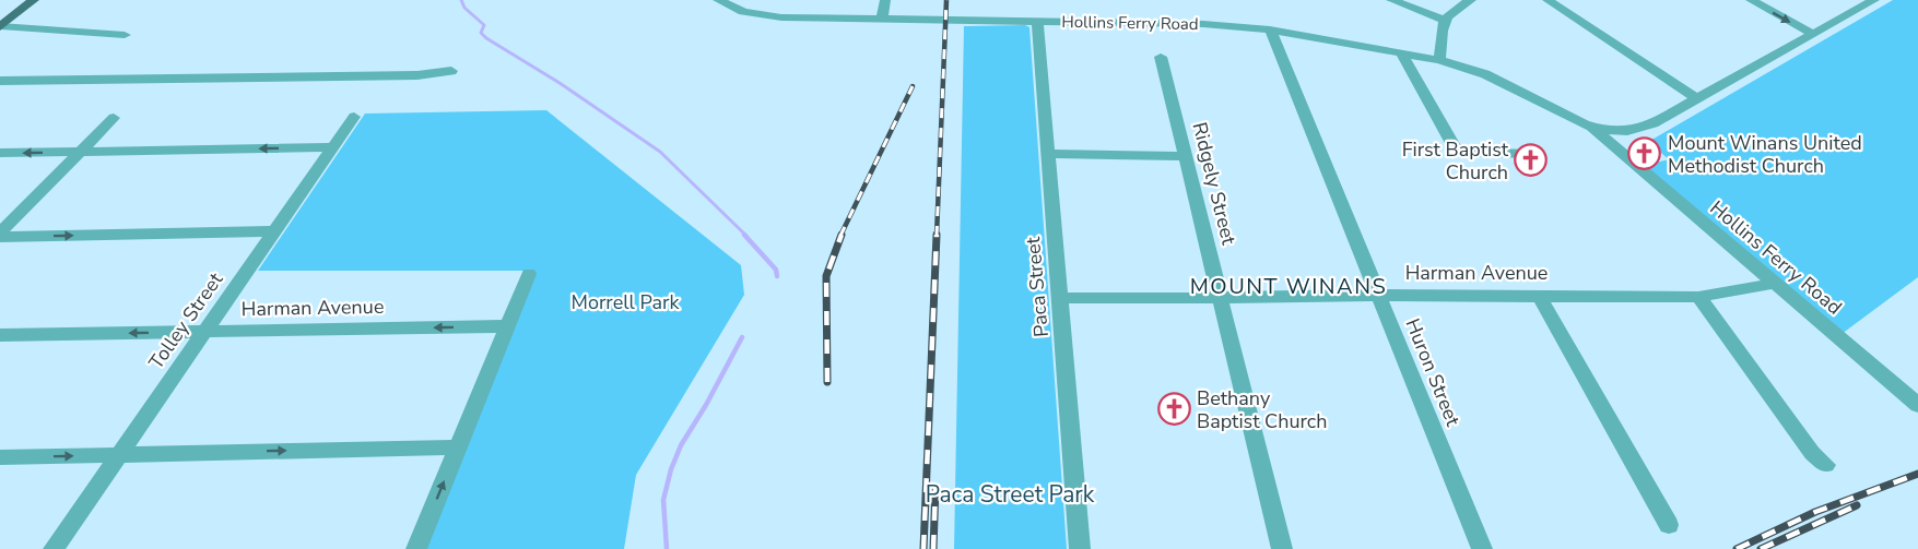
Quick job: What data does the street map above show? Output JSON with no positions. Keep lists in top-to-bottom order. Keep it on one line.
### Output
{"streets":{"street":["Hollins Ferry Road","Ridgely Street","Harman Avenue","Paca Street","Tolley Street","Huron Street"]},"crossings":[["Hollins Ferry Road","Harman Avenue"],["Hollins Ferry Road","Paca Street"],["Hollins Ferry Road","Huron Street"],["Ridgely Street","Harman Avenue"],["Harman Avenue","Paca Street"],["Harman Avenue","Tolley Street"],["Harman Avenue","Huron Street"]],"districts":["MOUNT WINANS"],"parks":["Morrell Park","Paca Street Park"],"places":{"church":["Mount Winans United Methodist Church","First Baptist Church","Bethany Baptist Church"]}}
